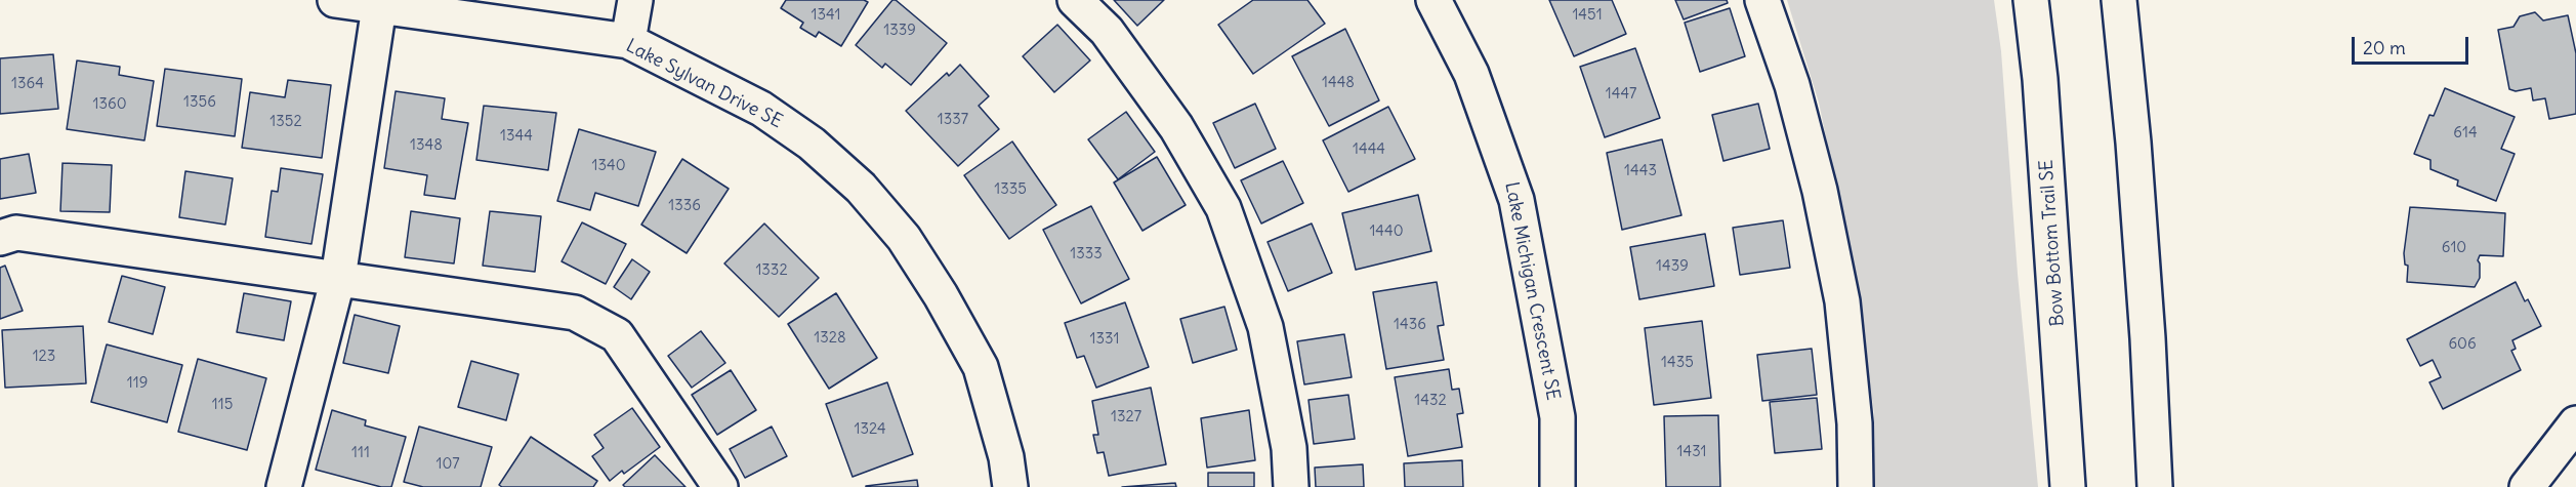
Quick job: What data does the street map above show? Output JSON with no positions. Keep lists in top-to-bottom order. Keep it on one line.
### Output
{"streets":{"main road":["Lake Sylvan Drive SE","Bow Bottom Trail SE","Lake Michigan Crescent SE"]},"house_numbers":["1341","1451","1339","1448","1364","1447","1356","1360","1337","1352","614","1344","1348","1444","1340","1443","1335","1336","1440","610","1333","1439","1332","1436","1328","1331","606","123","1435","119","1432","115","1327","1324","1431","111","107"],"scale_bar":"20 m"}
